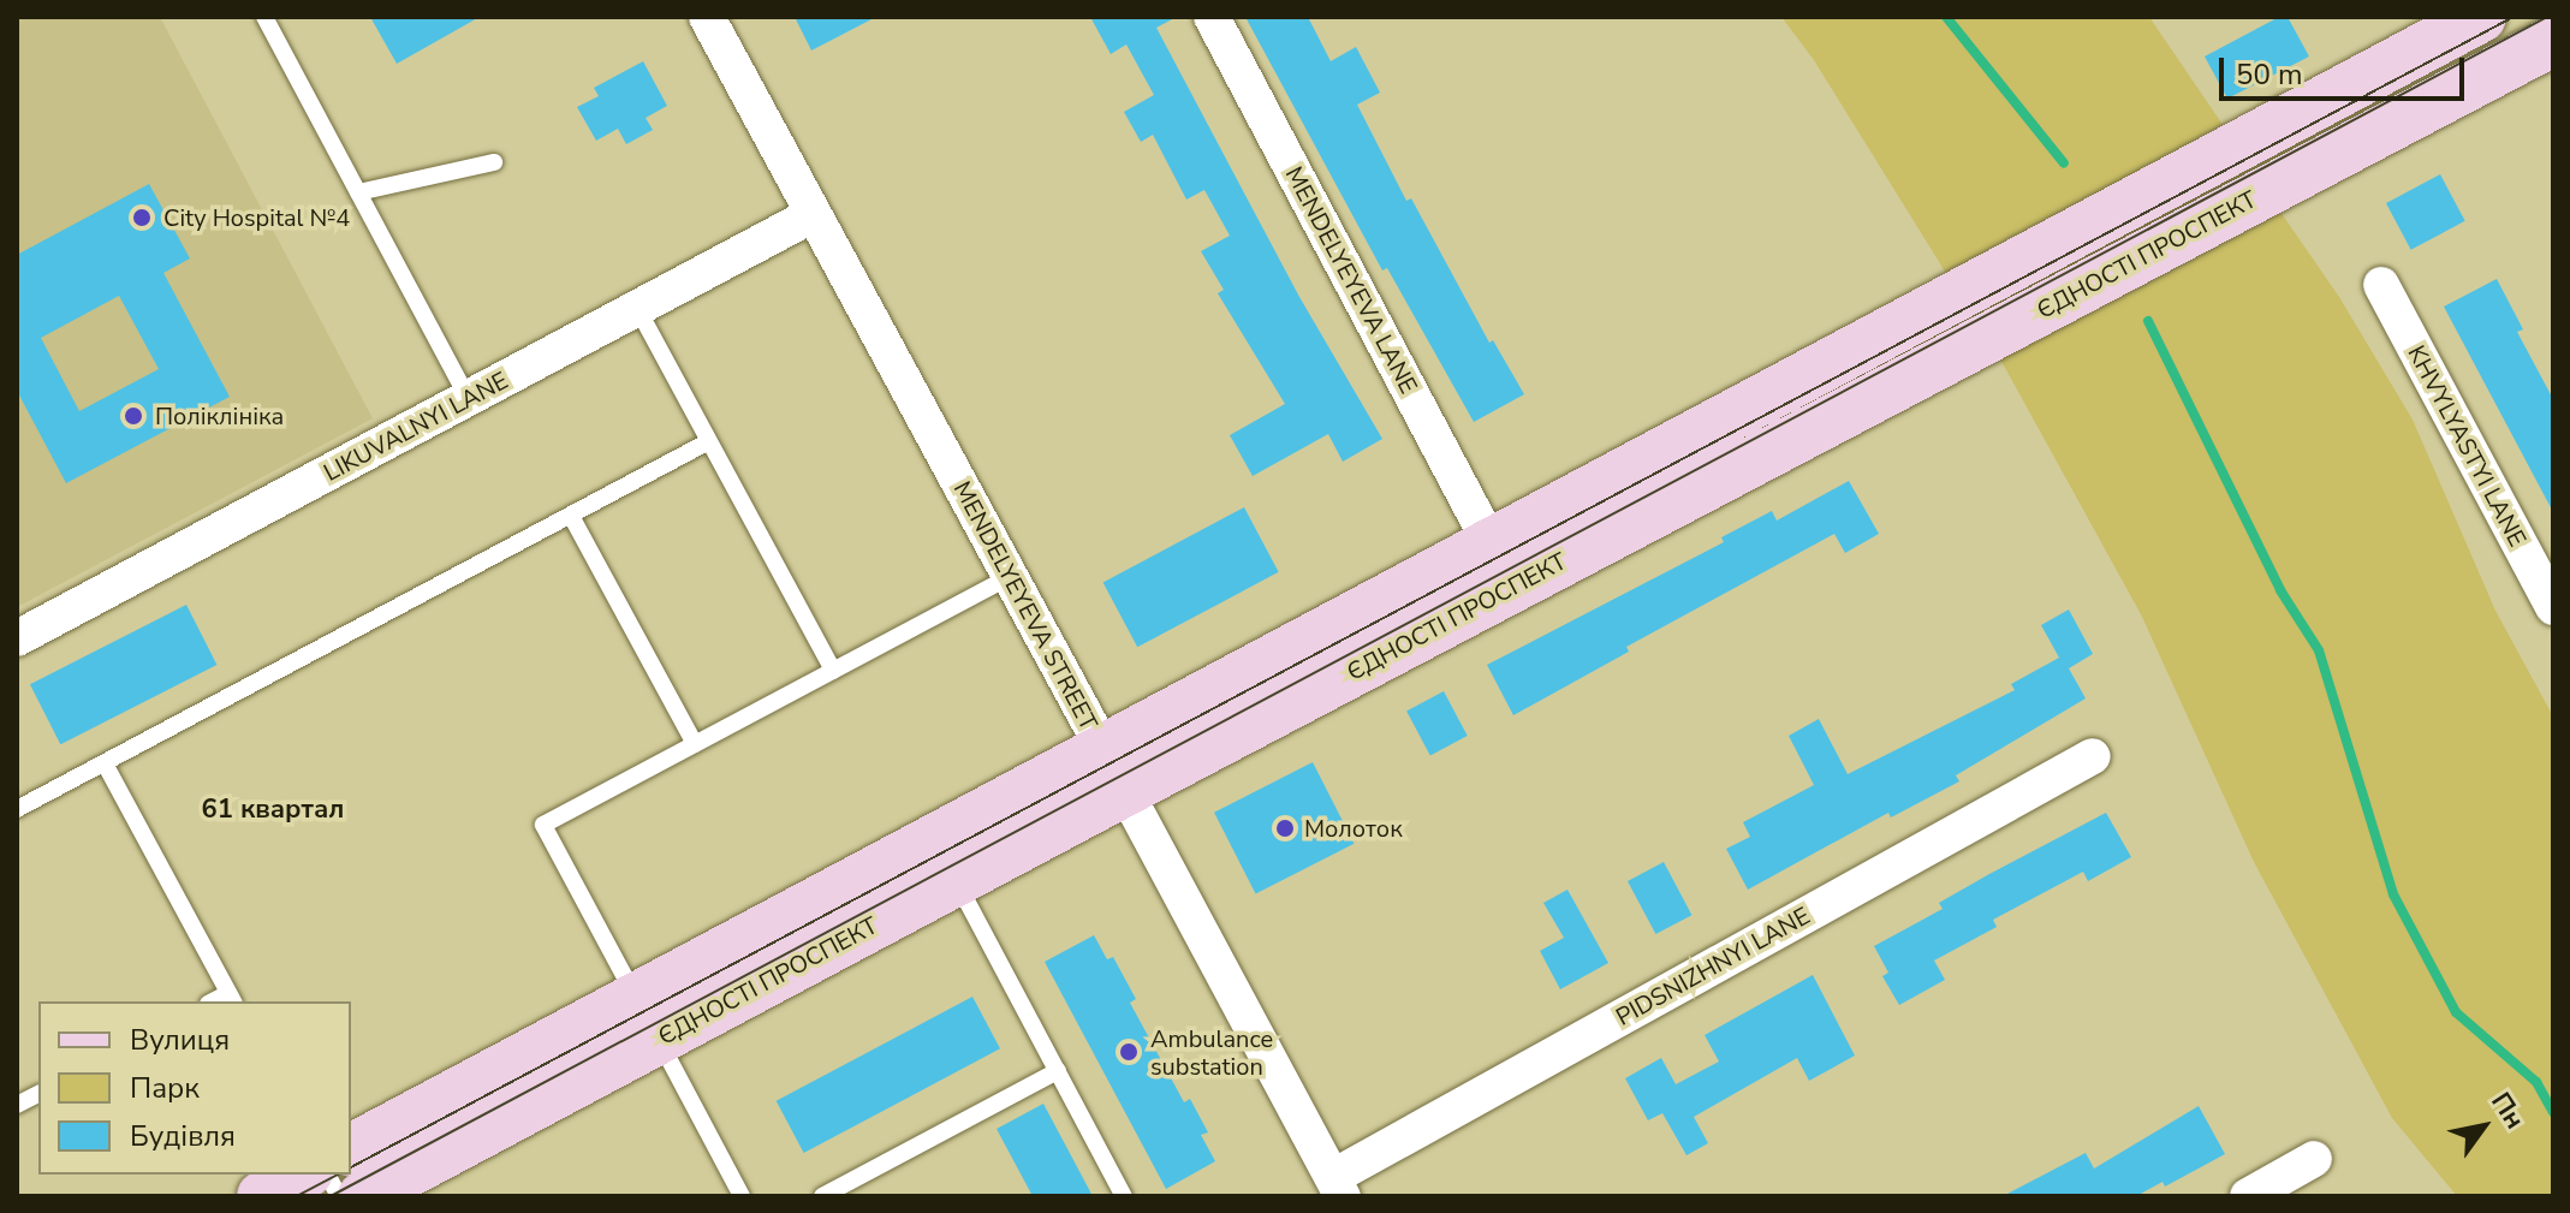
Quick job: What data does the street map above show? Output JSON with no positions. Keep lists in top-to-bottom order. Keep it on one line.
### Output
{"streets":{"main road":["ЄДНОСТІ ПРОСПЕКТ"],"street":["MENDELYEYEVA LANE","LIKUVALNYI LANE","KHVYLYASTYI LANE","MENDELYEYEVA STREET","PIDSNIZHNYI LANE"]},"crossings":[["ЄДНОСТІ ПРОСПЕКТ","MENDELYEYEVA LANE"],["ЄДНОСТІ ПРОСПЕКТ","MENDELYEYEVA STREET"],["LIKUVALNYI LANE","MENDELYEYEVA STREET"],["MENDELYEYEVA STREET","PIDSNIZHNYI LANE"]],"districts":["61 квартал"],"places":["City Hospital №4","Поліклініка","Молоток","Ambulance substation"],"legend":["Вулиця","Парк","Будівля"],"scale_bar":"50 m","north":"top right"}
